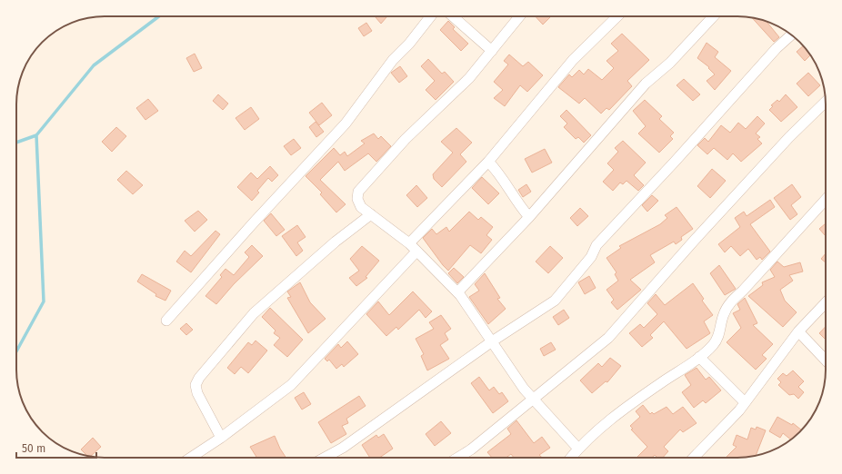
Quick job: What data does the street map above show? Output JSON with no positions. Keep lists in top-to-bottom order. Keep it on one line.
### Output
{"scale_bar":"50 m"}
